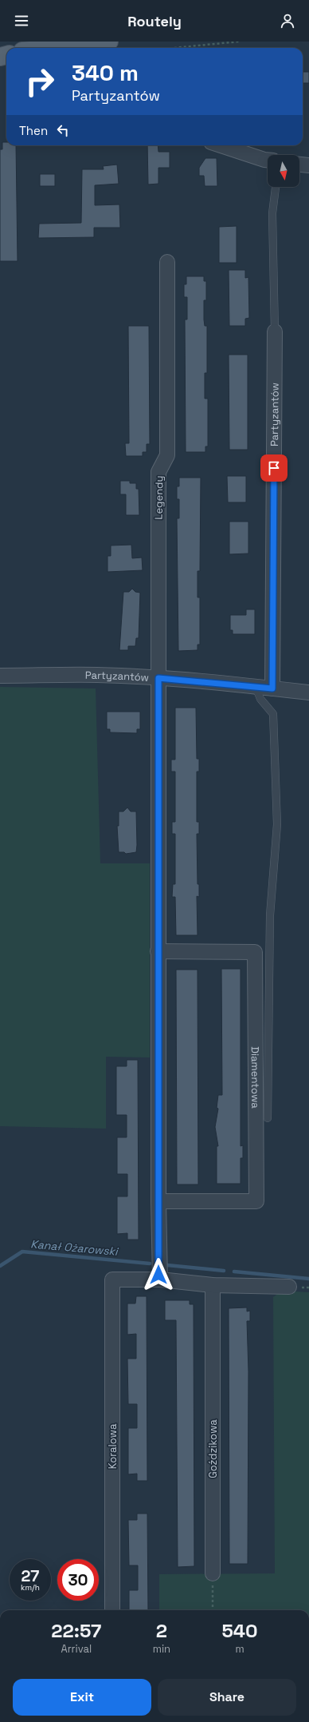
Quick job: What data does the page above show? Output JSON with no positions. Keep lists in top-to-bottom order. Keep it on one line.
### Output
{"streets":{"street":["Partyzantów","Legendy","Diamentowa","Koralowa","Goździkowa"]},"crossings":[["Partyzantów","Legendy"],["Legendy","Diamentowa"],["Legendy","Koralowa"]],"water":["Kanał Ożarowski"],"north":"bottom","page":{"header":"Routely","turn":["340 m","Partyzantów"],"then":"Then","speed":"27 km/h","limit":"30","eta":["22:57","Arrival","2","min","540","m"],"buttons":["Exit","Share"]}}
